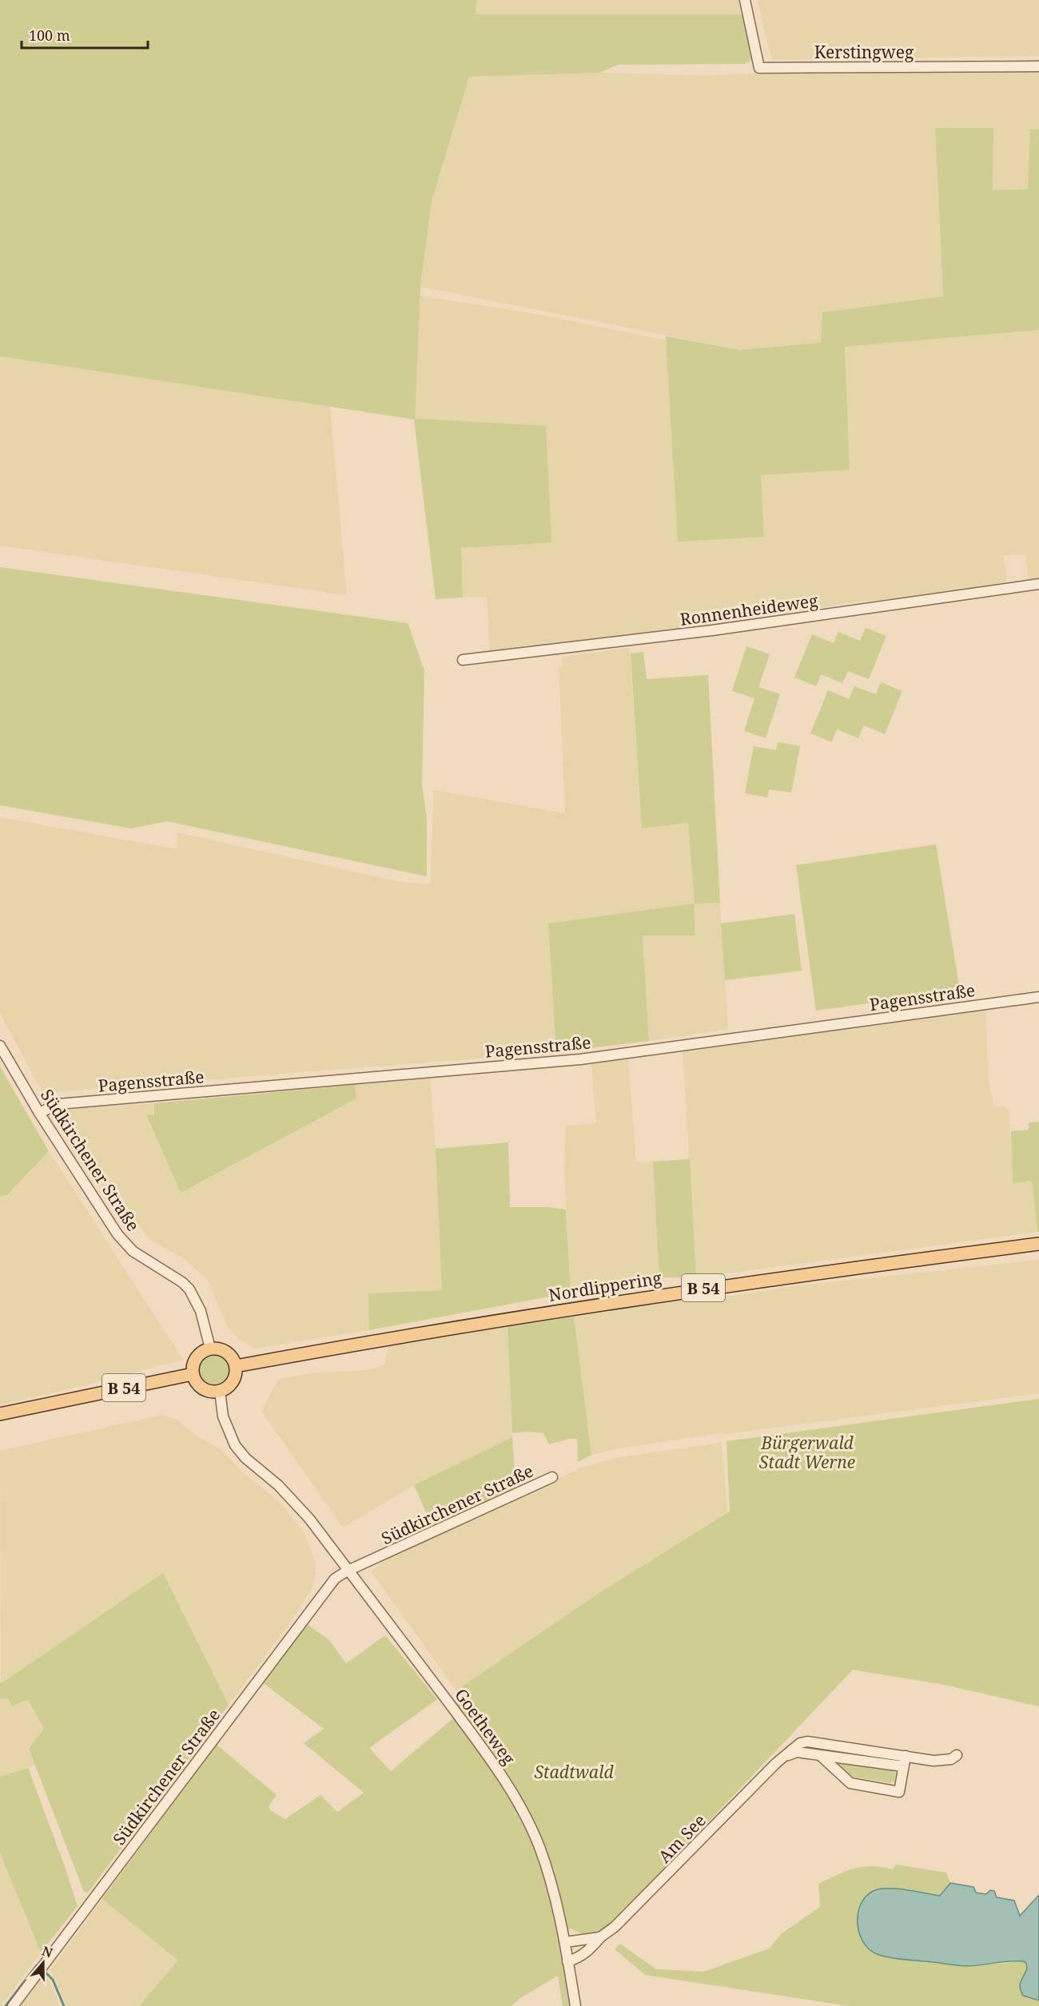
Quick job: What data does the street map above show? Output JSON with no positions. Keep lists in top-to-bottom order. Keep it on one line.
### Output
{"streets":{"main road":["Nordlippering","B 54"],"street":["Kerstingweg","Ronnenheideweg","Pagensstraße","Südkirchener Straße","Goetheweg","Am See"]},"crossings":[["Pagensstraße","Südkirchener Straße"],["Südkirchener Straße","Nordlippering"],["Südkirchener Straße","B 54"],["Südkirchener Straße","Goetheweg"],["Nordlippering","B 54"],["Goetheweg","Am See"]],"parks":["Bürgerwald Stadt Werne","Stadtwald"],"scale_bar":"100 m","north":"top"}
